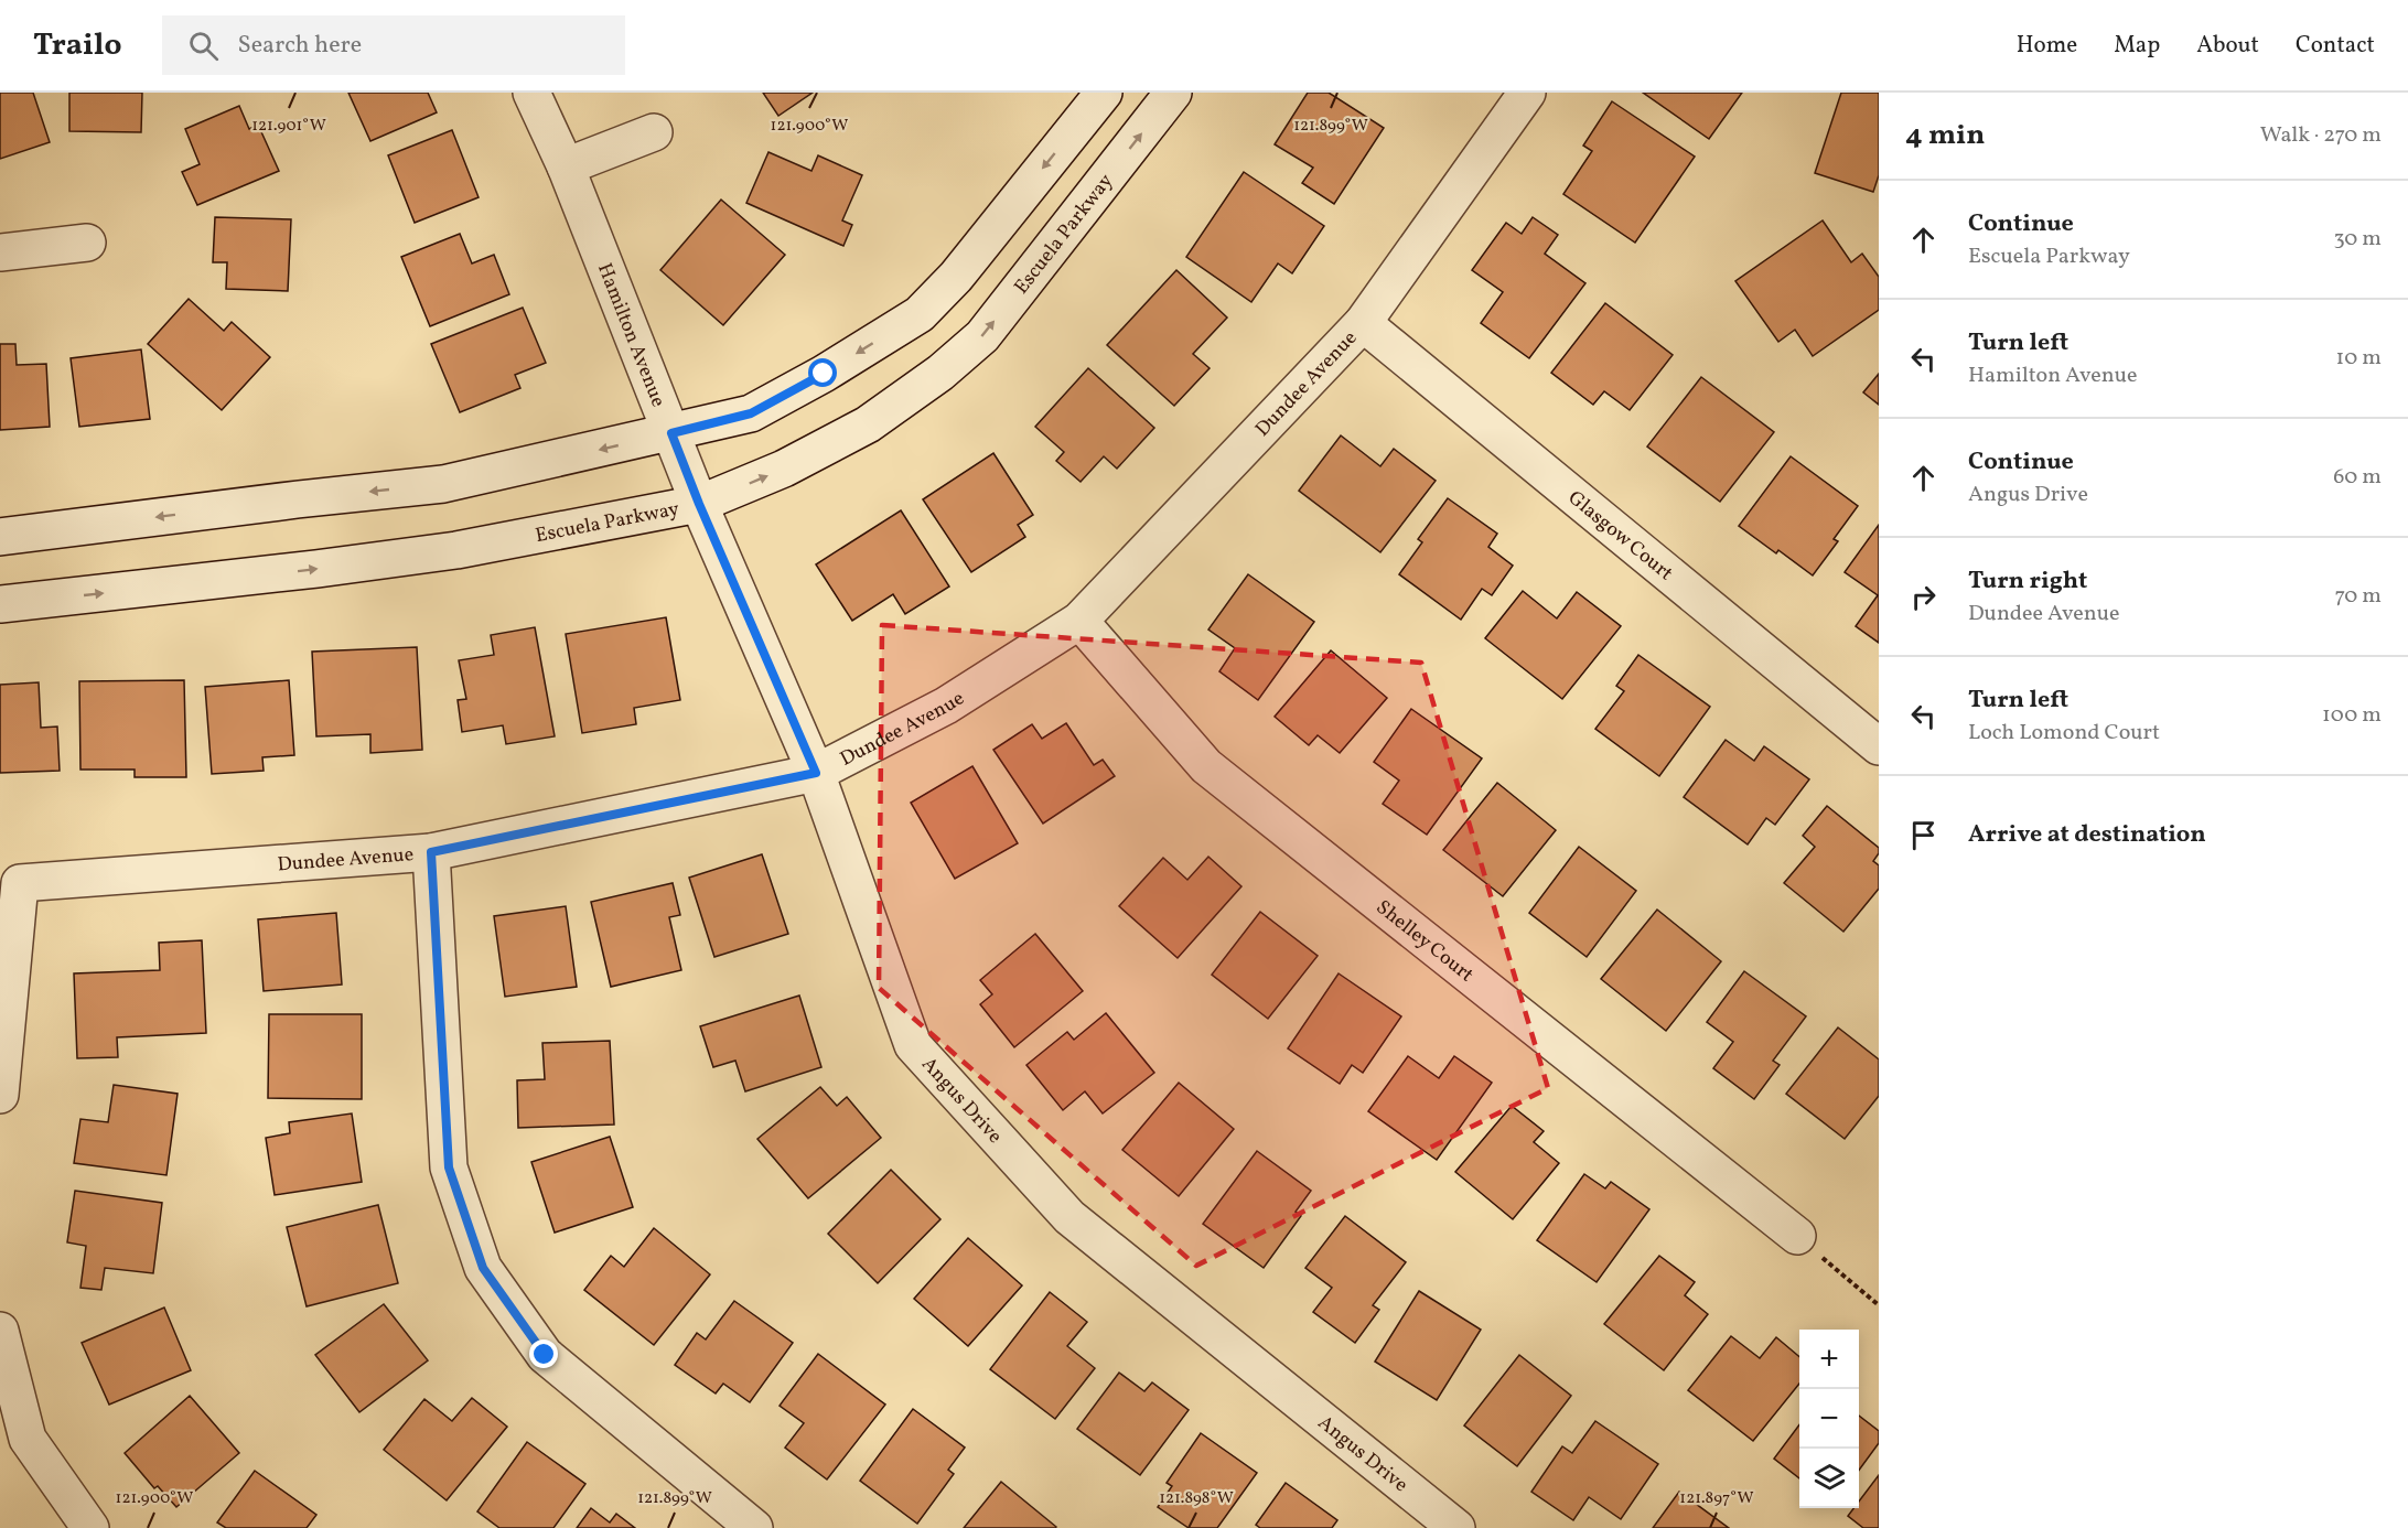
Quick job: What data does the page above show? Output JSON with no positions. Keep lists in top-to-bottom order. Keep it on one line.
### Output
{"streets":{"street":["Escuela Parkway","Hamilton Avenue","Dundee Avenue","Glasgow Court","Shelley Court","Angus Drive"]},"crossings":[["Escuela Parkway","Hamilton Avenue"],["Escuela Parkway","Angus Drive"],["Hamilton Avenue","Angus Drive"],["Dundee Avenue","Glasgow Court"],["Dundee Avenue","Shelley Court"],["Dundee Avenue","Angus Drive"]],"page":{"header":"Trailo","search":"Search here","nav":["Home","Map","About","Contact"],"heading":["4 min","Walk · 270 m"],"list":[["Continue","Escuela Parkway","30 m"],["Turn left","Hamilton Avenue","10 m"],["Continue","Angus Drive","60 m"],["Turn right","Dundee Avenue","70 m"],["Turn left","Loch Lomond Court","100 m"],"Arrive at destination"],"map_buttons":["+","−"]},"coordinates":["121.901°W","121.900°W","121.899°W","121.898°W","121.897°W"]}
